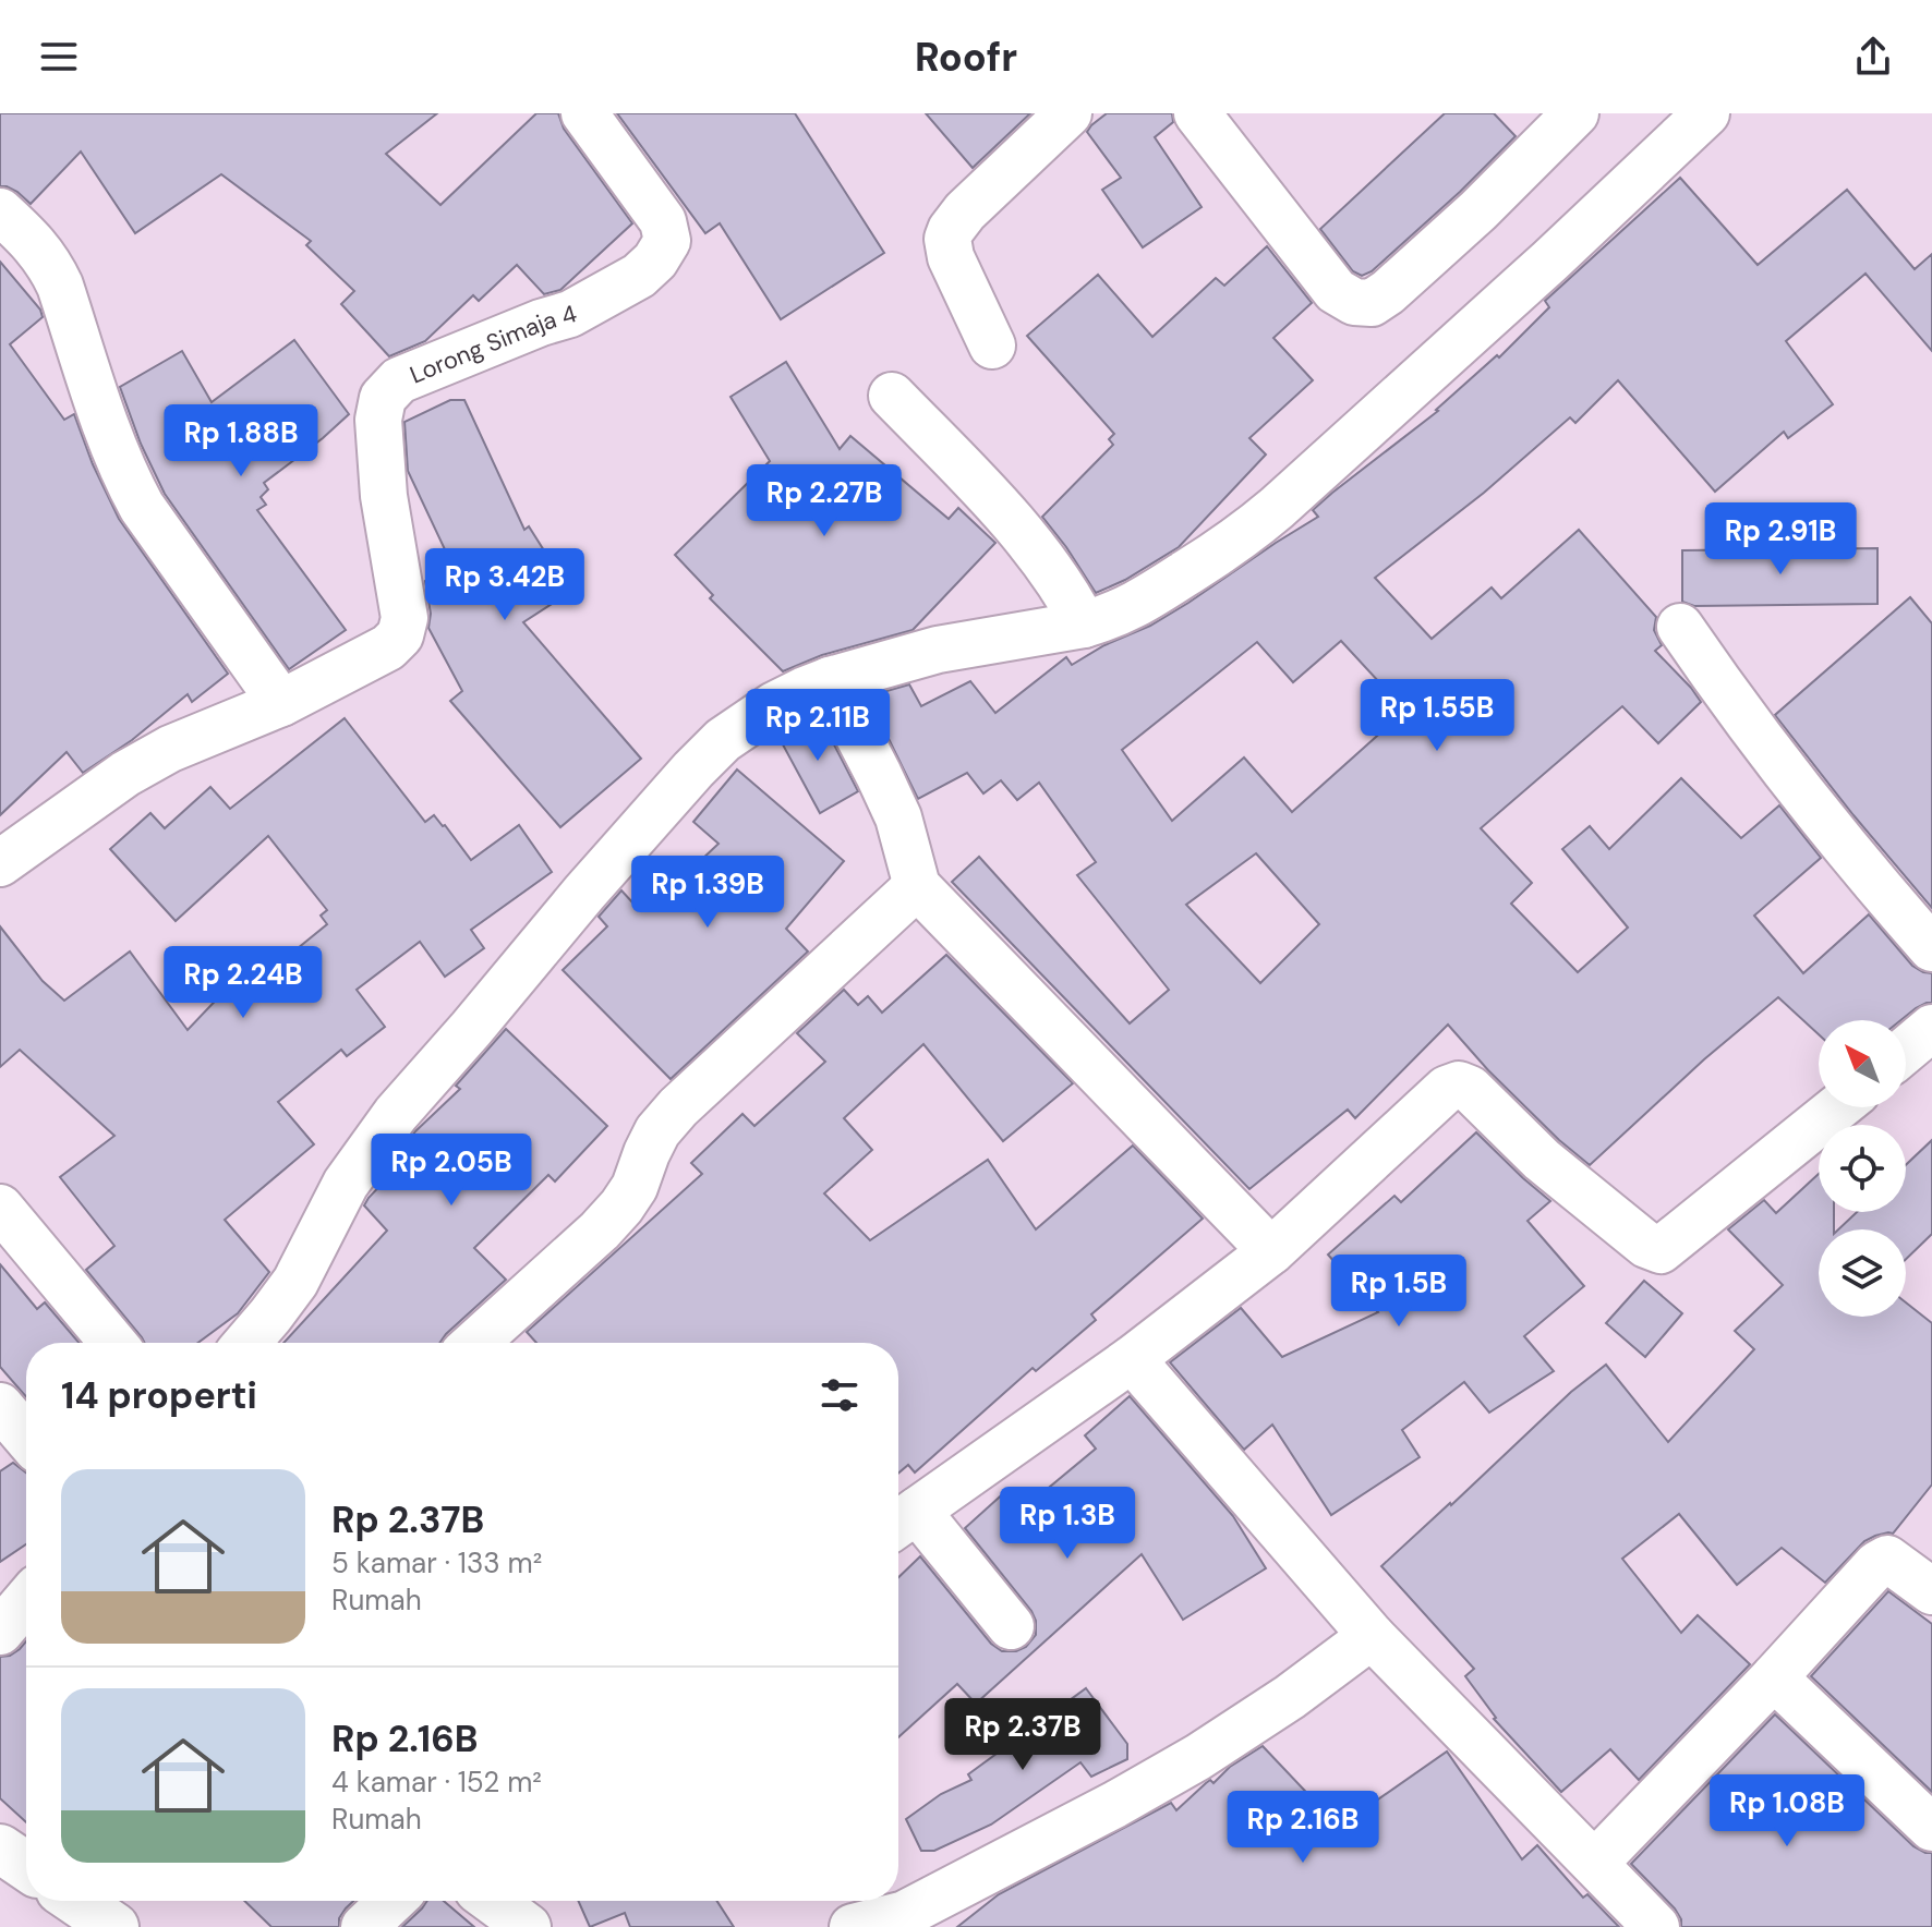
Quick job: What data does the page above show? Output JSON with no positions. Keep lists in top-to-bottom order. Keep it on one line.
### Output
{"streets":{"street":["Lorong Simaja 4"]},"north":"top left","page":{"header":"Roofr","price":["Rp 1.88B","Rp 2.27B","Rp 2.91B","Rp 3.42B","Rp 1.55B","Rp 2.11B","Rp 1.39B","Rp 2.24B","Rp 2.05B","Rp 1.5B","Rp 1.3B","Rp 2.37B","Rp 1.08B","Rp 2.16B"],"heading":"14 properti","list":[{"name":"Rp 2.37B","note":"5 kamar · 133 m² · Rumah"},{"name":"Rp 2.16B","note":"4 kamar · 152 m² · Rumah"}]}}
